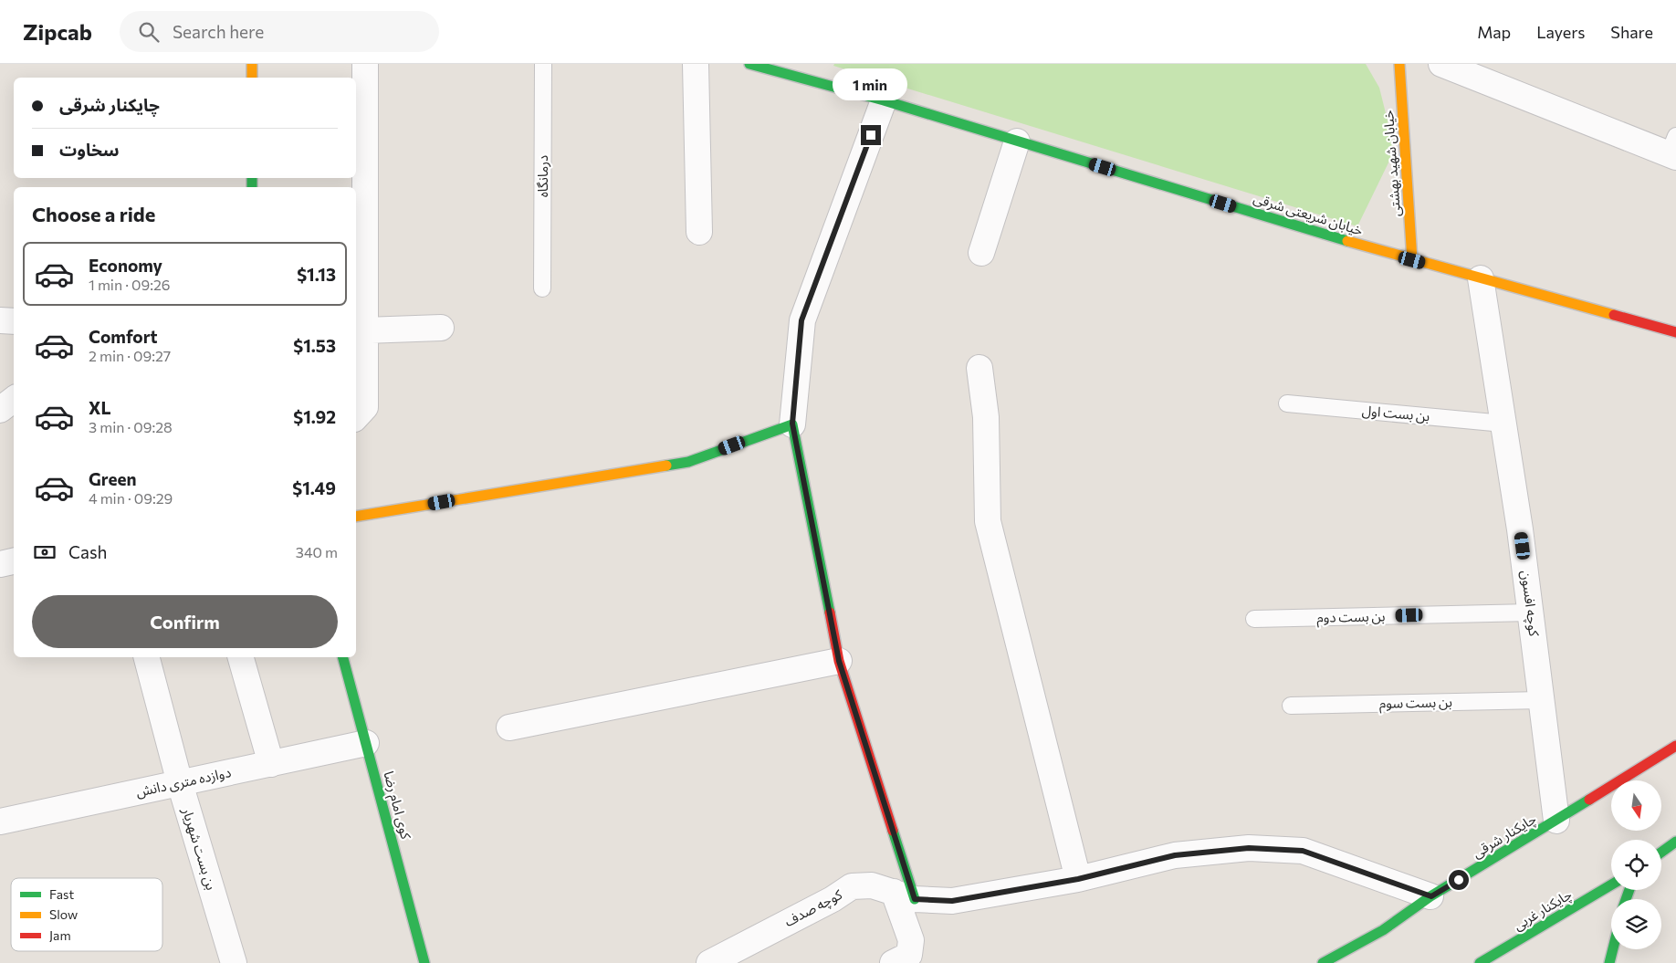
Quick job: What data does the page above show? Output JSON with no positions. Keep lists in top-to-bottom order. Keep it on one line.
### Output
{"streets":{"street":["خیابان شهید بهشتی","خیابان شریعتی شرقی","كوچه افسون","دوازده متری دانش","کوی امام رضا","چایکنار شرقی","بن بست شهریار","کوچه صدف","چایکنار غربی"],"lane":["درمانگاه","بن بست اول","بن بست دوم","بن بست سوم"]},"crossings":[["خیابان شهید بهشتی","خیابان شریعتی شرقی"],["خیابان شریعتی شرقی","كوچه افسون"],["بن بست اول","كوچه افسون"],["كوچه افسون","بن بست دوم"],["كوچه افسون","بن بست سوم"],["كوچه افسون","چایکنار شرقی"],["دوازده متری دانش","کوی امام رضا"],["دوازده متری دانش","بن بست شهریار"],["چایکنار شرقی","کوچه صدف"]],"legend":["Fast","Slow","Jam"],"north":"bottom","page":{"header":"Zipcab","search":"Search here","nav":["Map","Layers","Share"],"bubble":"1 min","banner":["چایکنار شرقی","سخاوت"],"heading":"Choose a ride","list":[{"name":"Economy","note":"1 min · 09:26","value":"$1.13"},{"name":"Comfort","note":"2 min · 09:27","value":"$1.53"},{"name":"XL","note":"3 min · 09:28","value":"$1.92"},{"name":"Green","note":"4 min · 09:29","value":"$1.49"}],"pay":["Cash","340 m"],"buttons":"Confirm"}}
